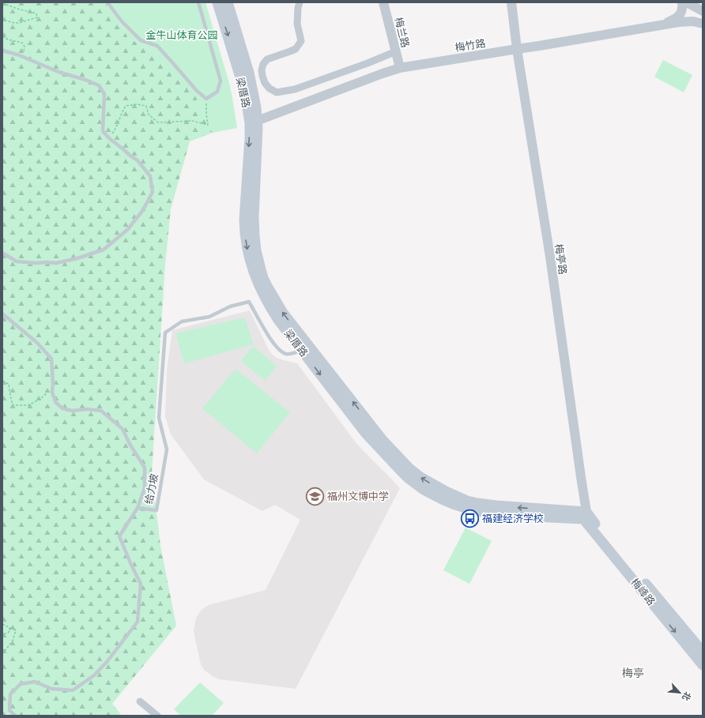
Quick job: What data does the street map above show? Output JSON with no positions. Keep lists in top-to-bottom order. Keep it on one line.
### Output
{"streets":{"main road":["梁厝路","梅峰路"],"street":["梅兰路","梅竹路","梅亭路"],"lane":["给力坡"]},"crossings":[["梅兰路","梅竹路"],["梅竹路","梁厝路"],["梅竹路","梅亭路"],["梁厝路","梅亭路"],["梁厝路","给力坡"],["梁厝路","梅峰路"],["梅亭路","梅峰路"]],"districts":["梅亭"],"parks":["金牛山体育公园"],"places":{"school or university":["福州文博中学"],"bus stop":["福建经济学校"]},"north":"bottom right"}
